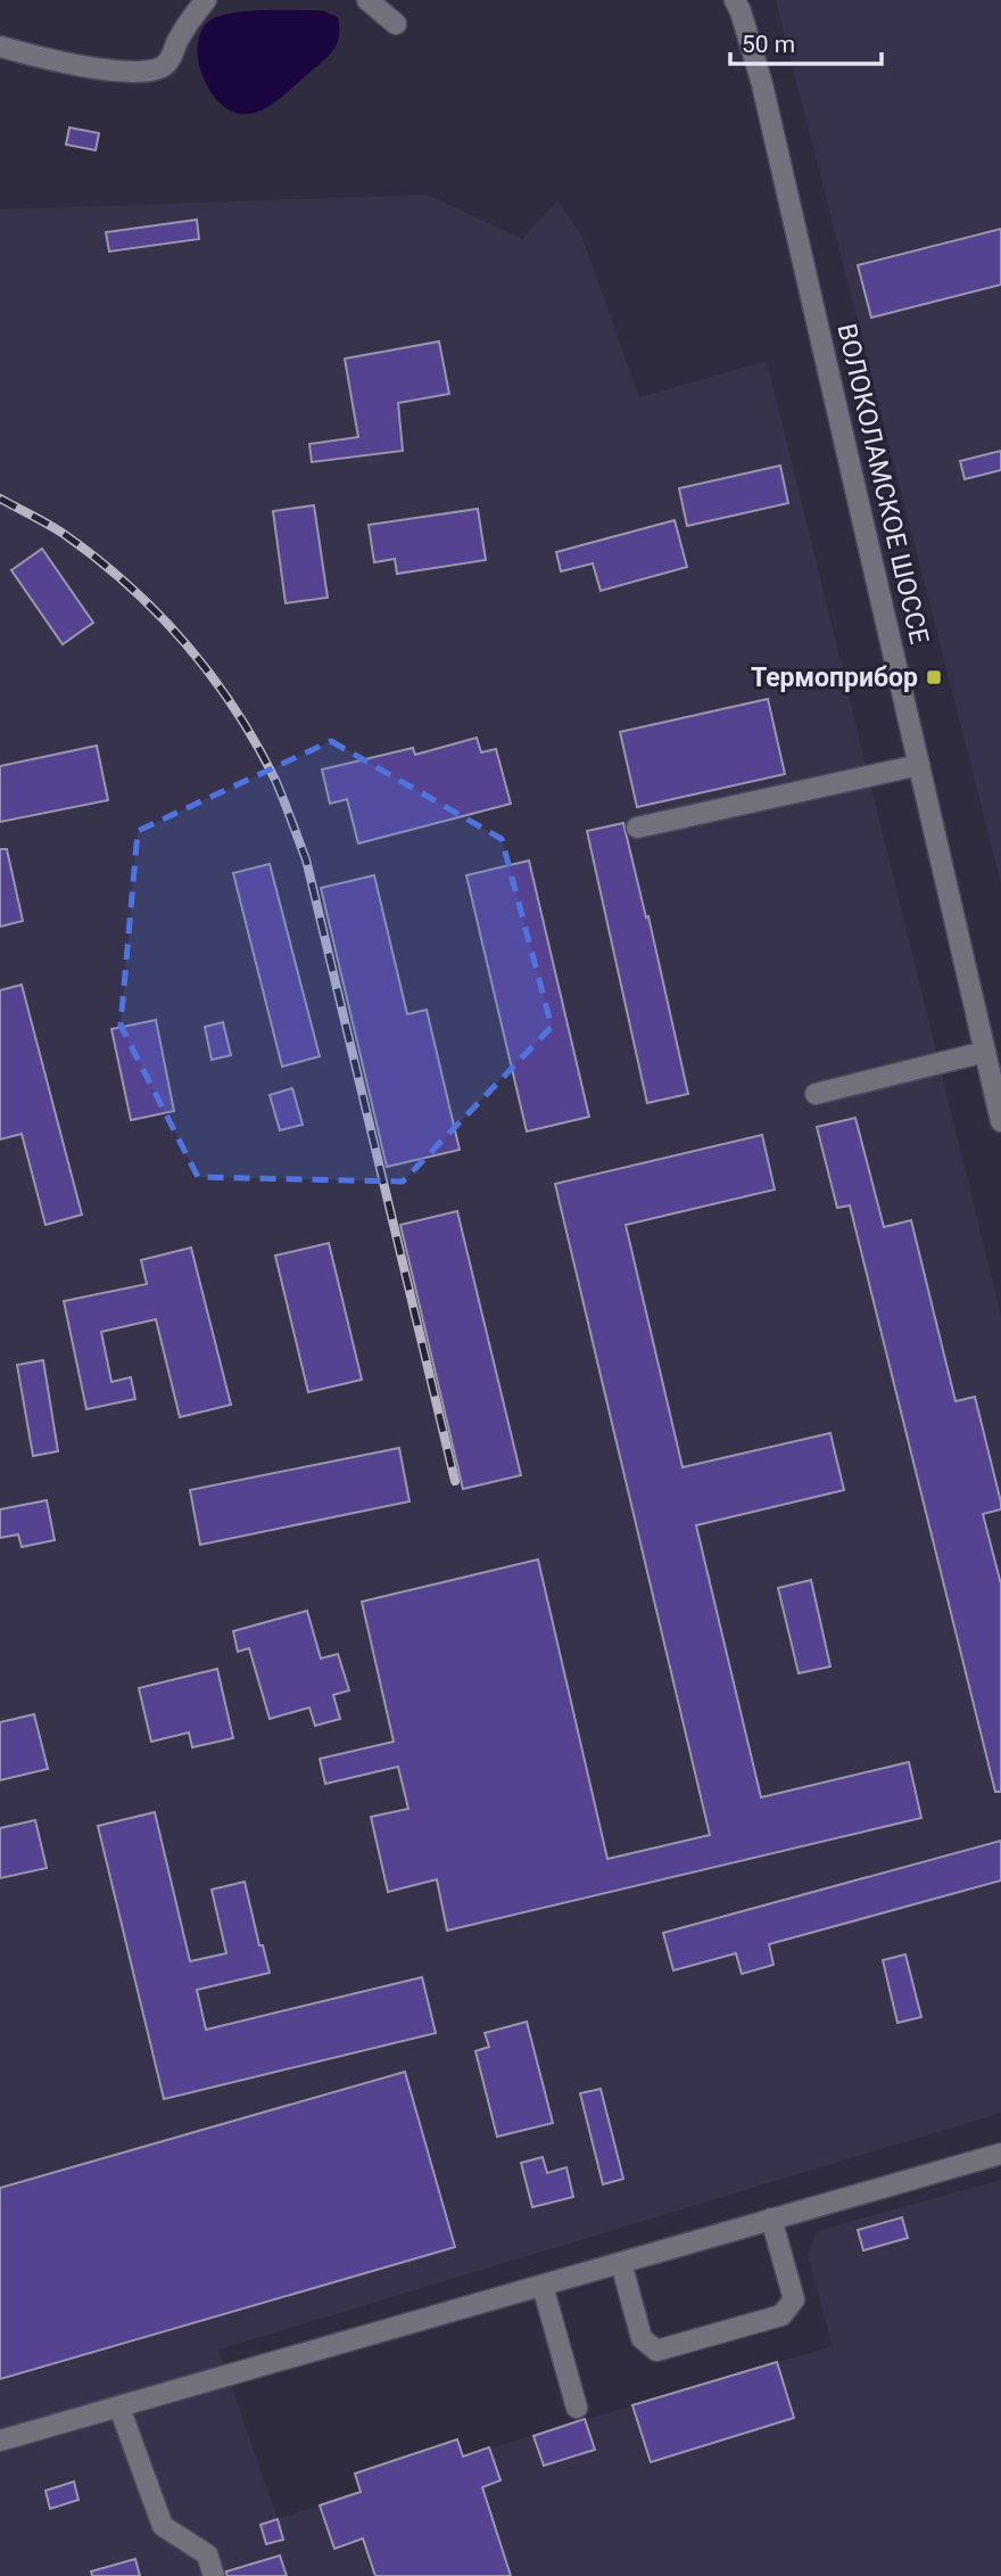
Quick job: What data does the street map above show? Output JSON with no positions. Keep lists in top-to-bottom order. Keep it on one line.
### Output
{"streets":{"street":["ВОЛОКОЛАМСКОЕ ШОССЕ"]},"places":{"transit":["Термоприбор"]},"scale_bar":"50 m"}
